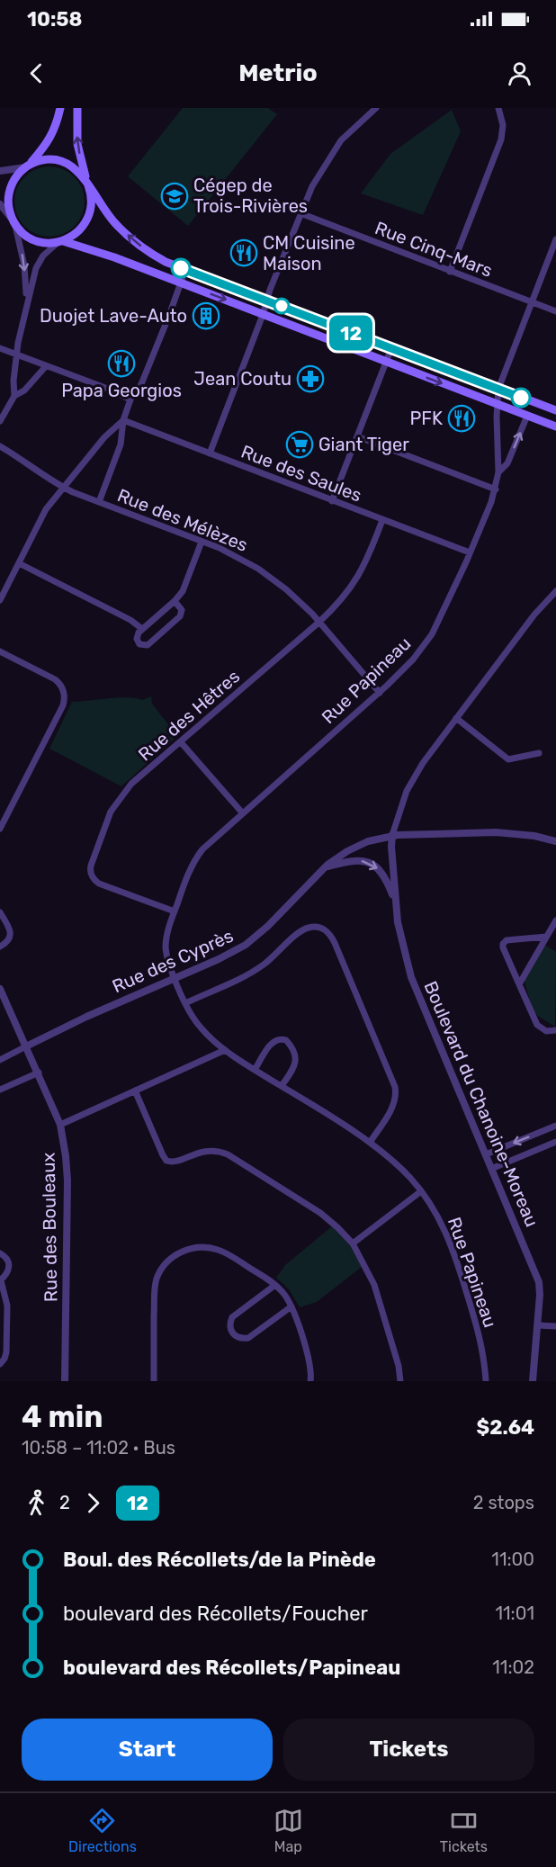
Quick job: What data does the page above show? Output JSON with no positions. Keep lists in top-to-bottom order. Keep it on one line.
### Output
{"streets":{"street":["Rue Cinq-Mars","Rue des Saules","Rue des Mélèzes","Rue Papineau","Rue des Hêtres","Rue des Cyprès","Boulevard du Chanoine-Moreau","Rue des Bouleaux"]},"crossings":[["Rue Cinq-Mars","Rue Papineau"],["Rue des Saules","Rue Papineau"],["Rue des Saules","Rue des Hêtres"],["Rue des Mélèzes","Rue Papineau"],["Rue des Mélèzes","Rue des Hêtres"],["Rue Papineau","Rue des Hêtres"],["Rue Papineau","Rue des Cyprès"],["Rue des Cyprès","Boulevard du Chanoine-Moreau"],["Rue des Cyprès","Rue des Bouleaux"]],"places":{"school or university":["Cégep de Trois-Rivières"],"restaurant":["CM Cuisine Maison","Papa Georgios","PFK"],"building":["Duojet Lave-Auto"],"pharmacy":["Jean Coutu"],"supermarket":["Giant Tiger"]},"lines":["bus line 12"],"page":{"status":"10:58","header":"Metrio","on_map":"12","heading":["4 min","10:58 – 11:02 · Bus","$2.64"],"legs":["2","12","2 stops"],"list":[{"name":"Boul. des Récollets/de la Pinède","value":"11:00"},{"name":"boulevard des Récollets/Foucher","value":"11:01"},{"name":"boulevard des Récollets/Papineau","value":"11:02"}],"buttons":["Start","Tickets"],"tabs":["Directions","Map","Tickets"]}}
